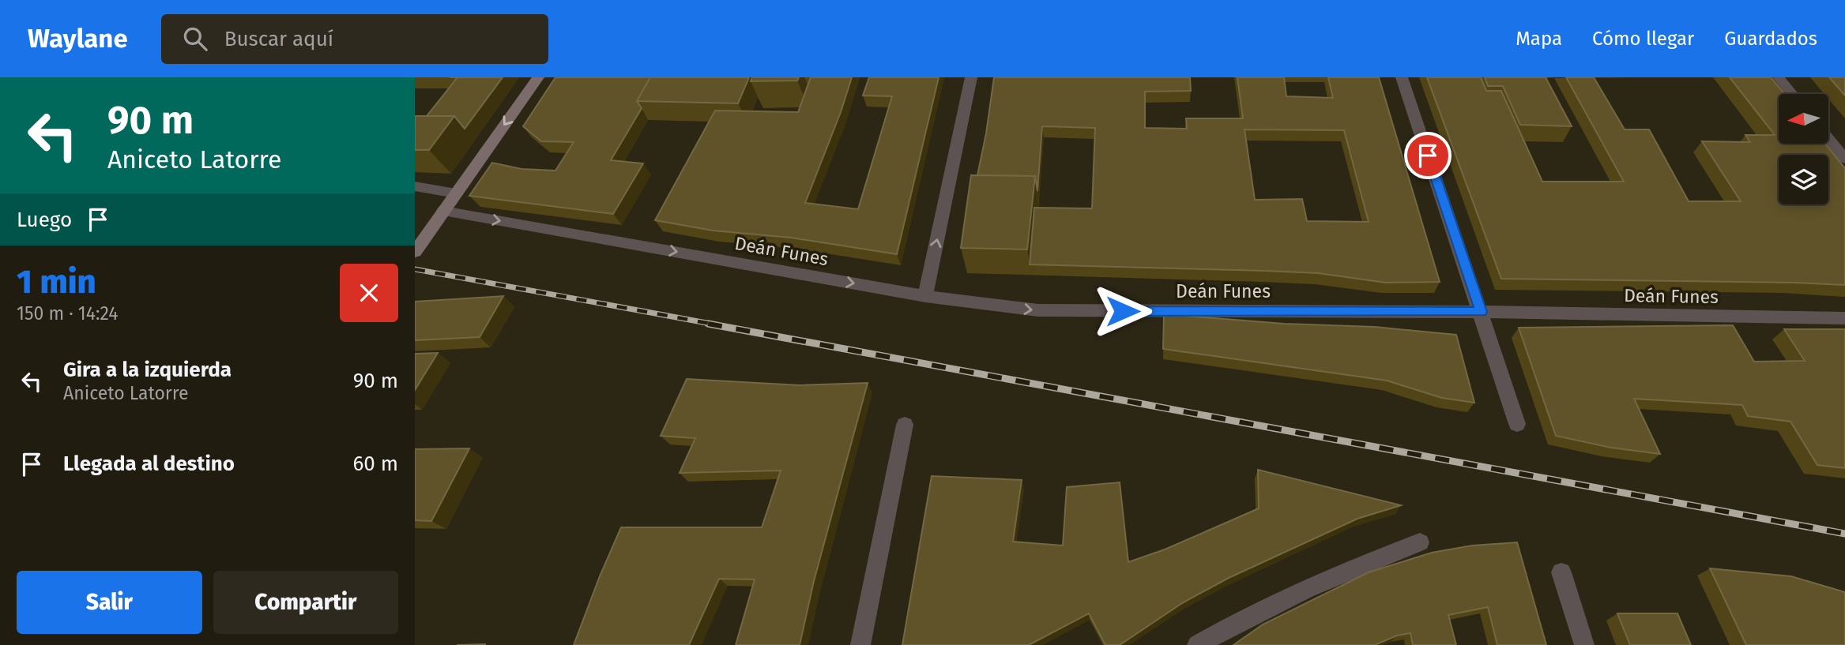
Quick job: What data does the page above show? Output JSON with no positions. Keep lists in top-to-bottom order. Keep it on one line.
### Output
{"streets":{"street":["Deán Funes"]},"one_way":["Deán Funes"],"north":"left","page":{"header":"Waylane","search":"Buscar aquí","nav":["Mapa","Cómo llegar","Guardados"],"turn":["90 m","Aniceto Latorre"],"then":"Luego","heading":["1 min","150 m · 14:24"],"list":[{"name":"Gira a la izquierda","note":"Aniceto Latorre","value":"90 m"},{"name":"Llegada al destino","value":"60 m"}],"buttons":["Salir","Compartir"]}}
